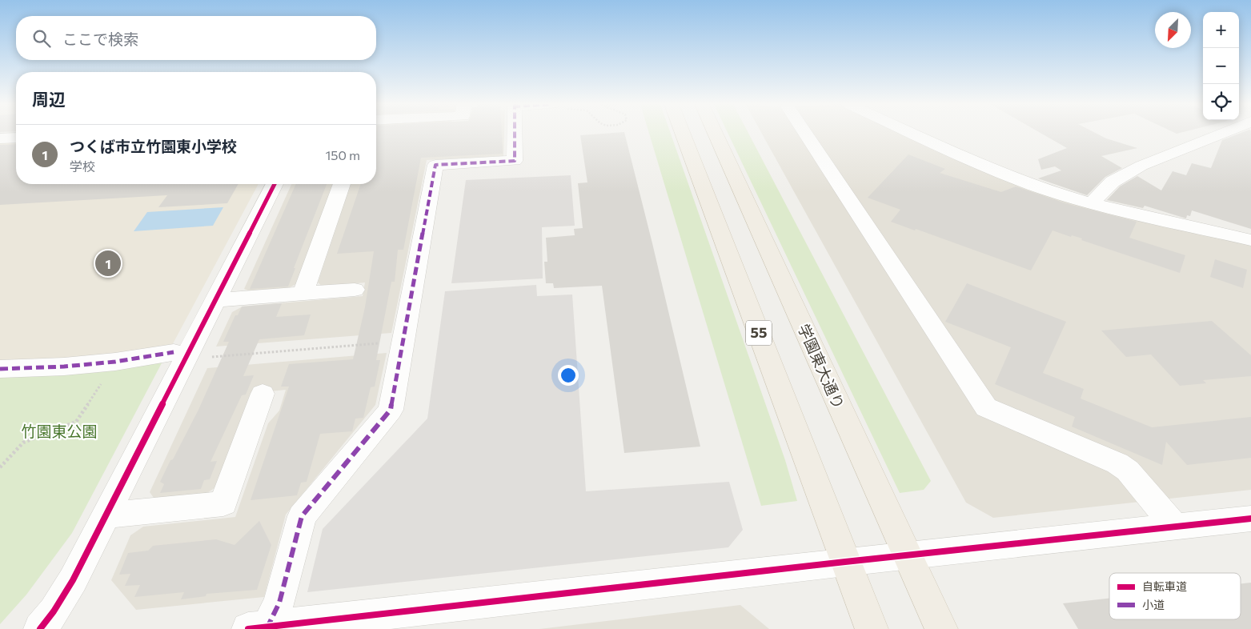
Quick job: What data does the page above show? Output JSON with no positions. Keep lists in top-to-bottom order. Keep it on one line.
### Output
{"streets":{"main road":["55","学園東大通り"]},"parks":["竹園東公園"],"legend":["自転車道","小道"],"north":"bottom left","page":{"map_buttons":["+","−"],"search":"ここで検索","heading":"周辺","list":[{"mark":"1","name":"つくば市立竹園東小学校","note":"学校","value":"150 m"}],"pins":"1"}}
